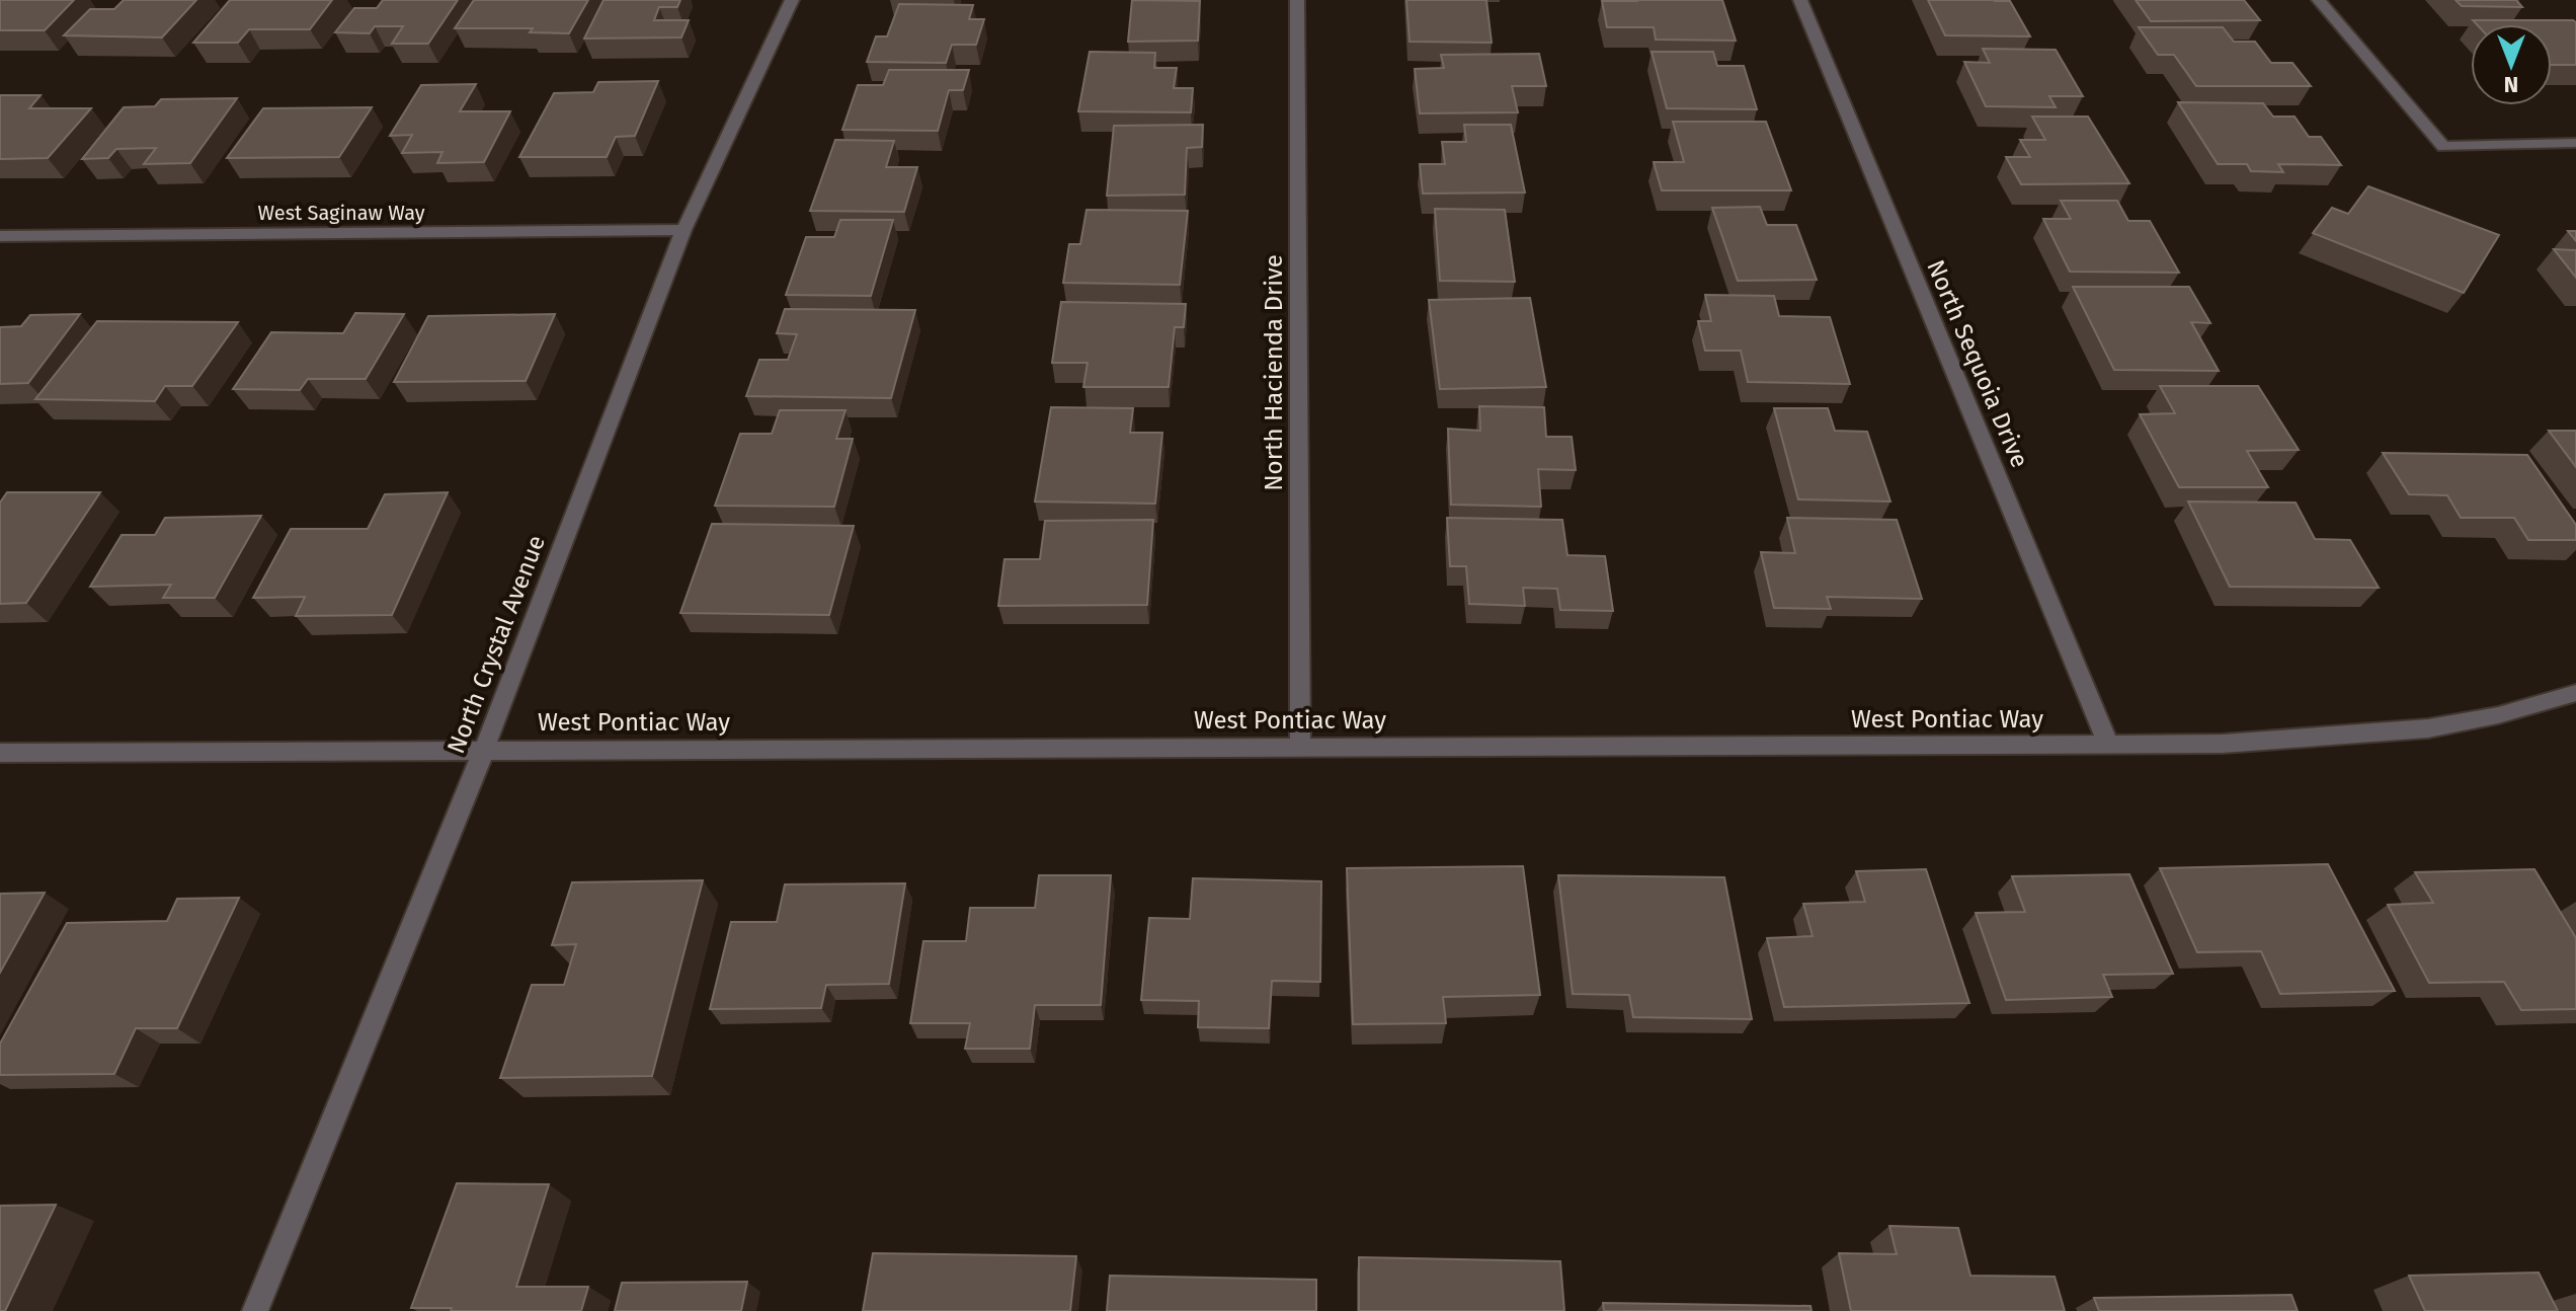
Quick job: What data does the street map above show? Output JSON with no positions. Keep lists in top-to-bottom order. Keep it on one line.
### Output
{"streets":{"street":["West Saginaw Way","North Sequoia Drive","North Hacienda Drive","North Crystal Avenue","West Pontiac Way"]},"crossings":[["West Saginaw Way","North Crystal Avenue"],["North Sequoia Drive","West Pontiac Way"],["North Hacienda Drive","West Pontiac Way"],["North Crystal Avenue","West Pontiac Way"]],"north":"bottom"}
